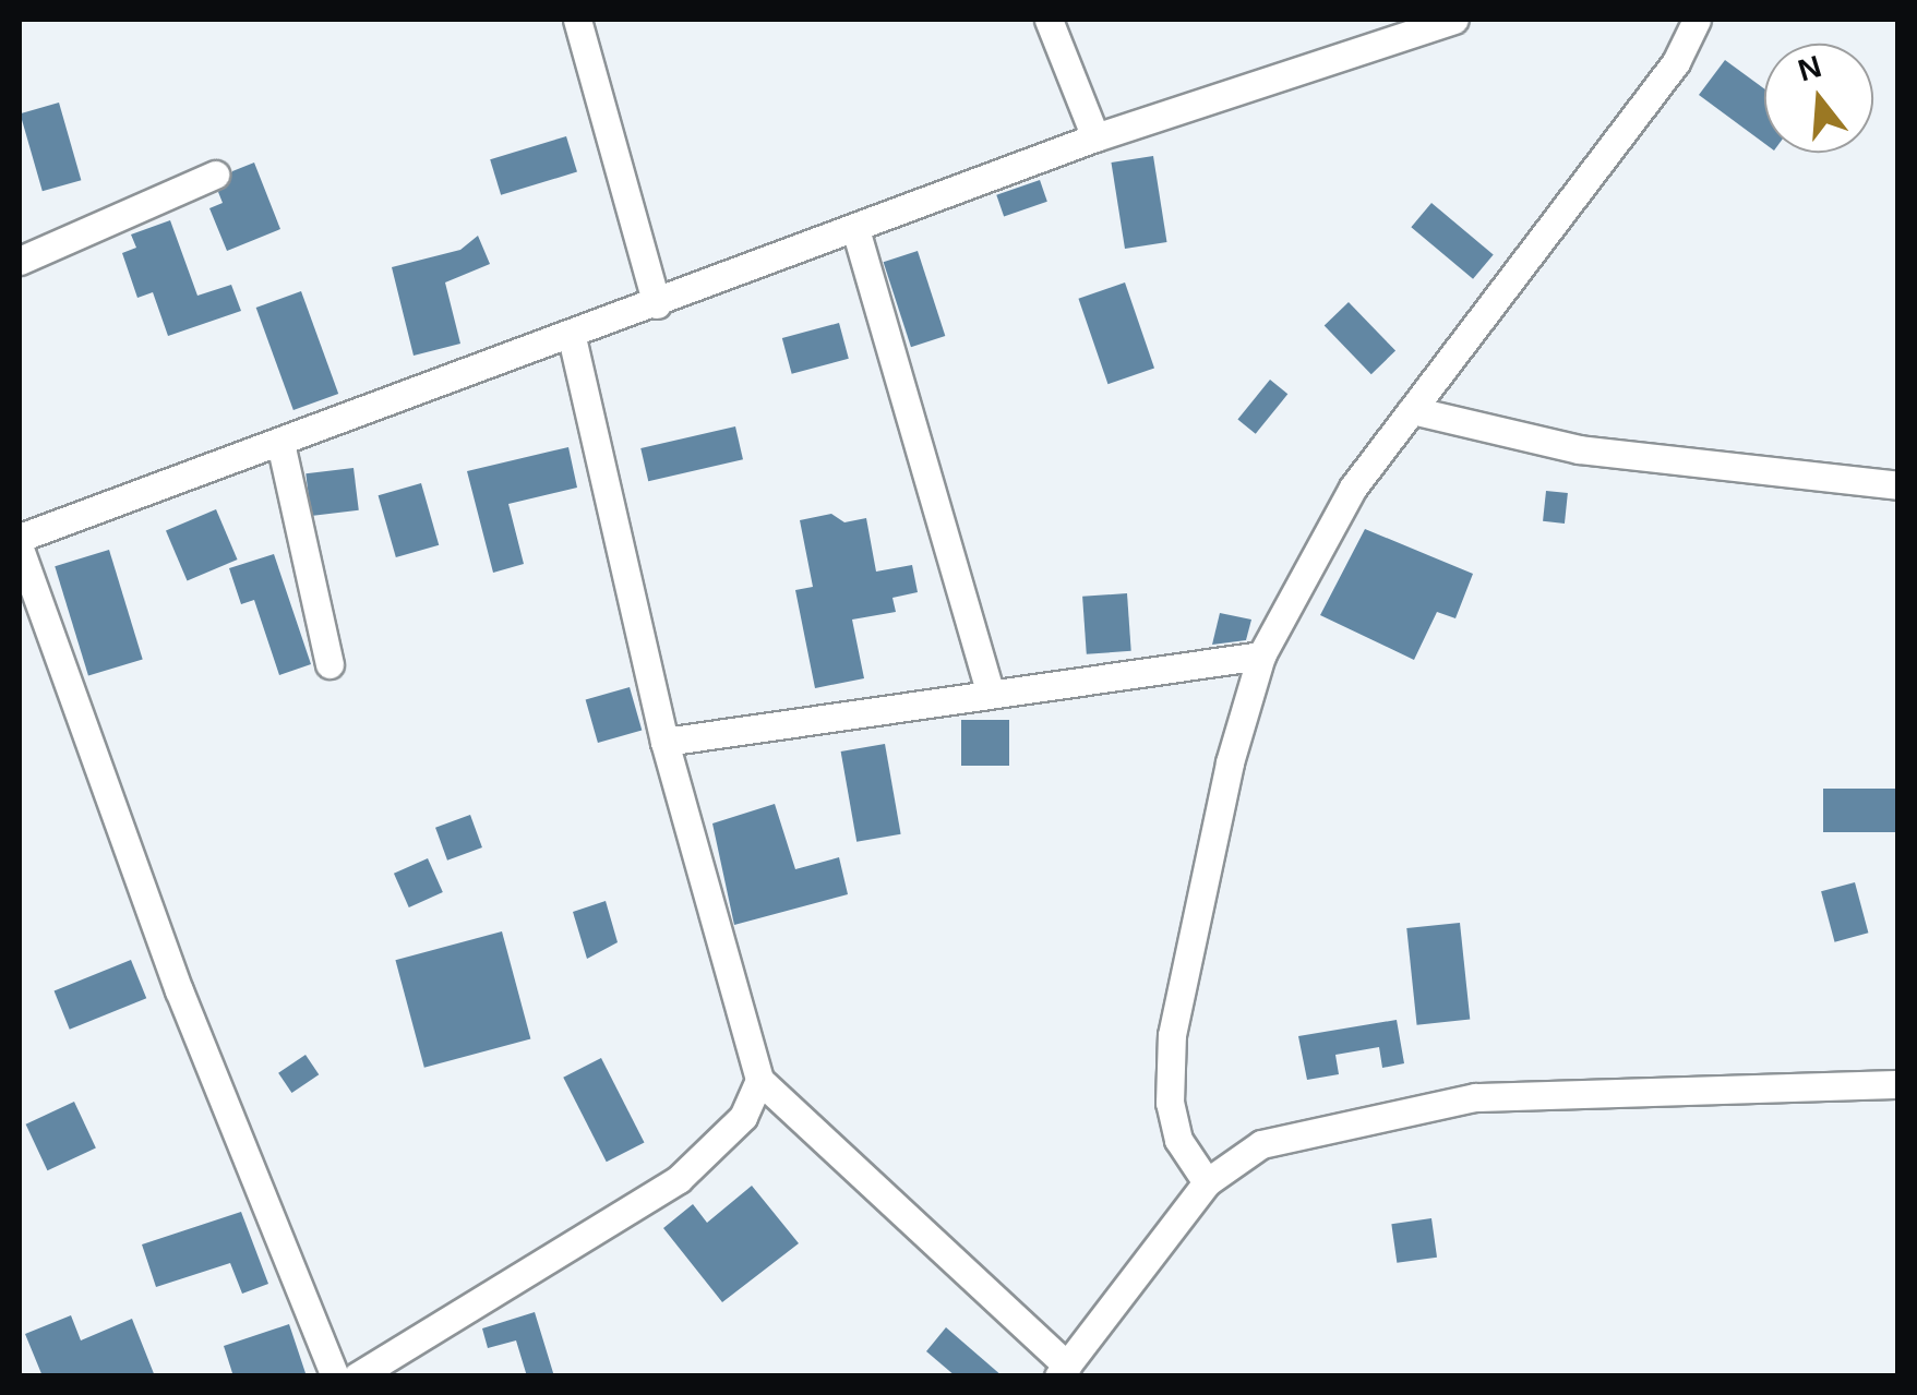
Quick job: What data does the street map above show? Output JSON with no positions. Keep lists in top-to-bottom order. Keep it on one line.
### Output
{"north":"top"}
